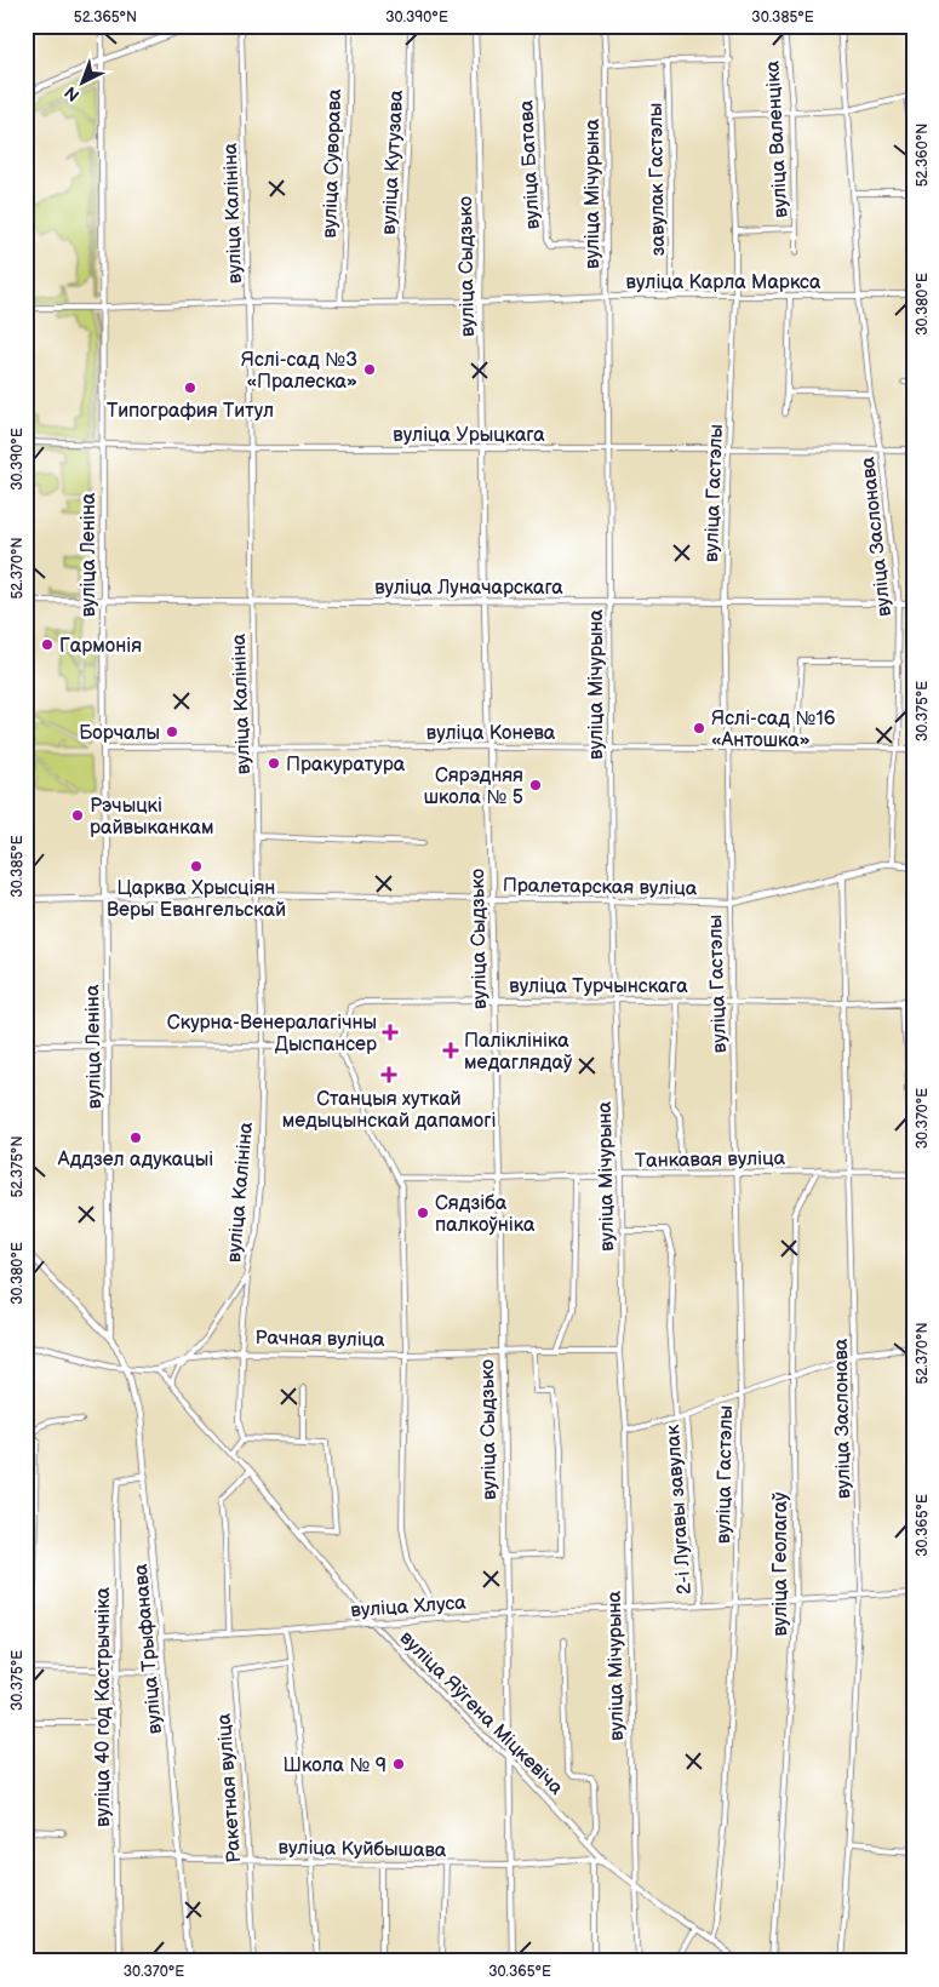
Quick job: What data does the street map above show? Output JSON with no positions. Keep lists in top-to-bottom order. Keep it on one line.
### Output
{"streets":{"street":["вуліца Валенціка","вуліца Кутузава","вуліца Суворава","вуліца Батава","завулак Гастэлы","вуліца Мічурына","вуліца Калініна","вуліца Сыдзько","вуліца Карла Маркса","вуліца Урыцкага","вуліца Гастэлы","вуліца Заслонава","вуліца Леніна","вуліца Луначарскага","вуліца Конева","Пралетарская вуліца","вуліца Турчынскага","Танкавая вуліца","Рачная вуліца","2-і Лугавы завулак","вуліца Геолагаў","вуліца Хлуса","вуліца Трыфанава","вуліца 40 год Кастрычніка","вуліца Яўгена Міцкевіча","Ракетная вуліца","вуліца Куйбышава"]},"crossings":[["вуліца Валенціка","вуліца Гастэлы"],["вуліца Кутузава","вуліца Карла Маркса"],["вуліца Суворава","вуліца Карла Маркса"],["вуліца Батава","вуліца Мічурына"],["завулак Гастэлы","вуліца Карла Маркса"],["вуліца Мічурына","вуліца Карла Маркса"],["вуліца Мічурына","вуліца Урыцкага"],["вуліца Мічурына","вуліца Луначарскага"],["вуліца Мічурына","вуліца Конева"],["вуліца Мічурына","Пралетарская вуліца"],["вуліца Мічурына","вуліца Турчынскага"],["вуліца Мічурына","Танкавая вуліца"],["вуліца Мічурына","Рачная вуліца"],["вуліца Мічурына","2-і Лугавы завулак"],["вуліца Мічурына","вуліца Хлуса"],["вуліца Мічурына","вуліца Яўгена Міцкевіча"],["вуліца Калініна","вуліца Карла Маркса"],["вуліца Калініна","вуліца Урыцкага"],["вуліца Калініна","вуліца Луначарскага"],["вуліца Калініна","вуліца Конева"],["вуліца Калініна","Пралетарская вуліца"],["вуліца Калініна","Рачная вуліца"],["вуліца Сыдзько","вуліца Карла Маркса"],["вуліца Сыдзько","вуліца Урыцкага"],["вуліца Сыдзько","вуліца Луначарскага"],["вуліца Сыдзько","вуліца Конева"],["вуліца Сыдзько","Пралетарская вуліца"],["вуліца Сыдзько","вуліца Турчынскага"],["вуліца Сыдзько","Танкавая вуліца"],["вуліца Сыдзько","Рачная вуліца"],["вуліца Сыдзько","вуліца Хлуса"],["вуліца Сыдзько","вуліца Яўгена Міцкевіча"],["вуліца Сыдзько","вуліца Куйбышава"],["вуліца Карла Маркса","вуліца Гастэлы"],["вуліца Карла Маркса","вуліца Заслонава"],["вуліца Карла Маркса","вуліца Леніна"],["вуліца Урыцкага","вуліца Гастэлы"],["вуліца Урыцкага","вуліца Заслонава"],["вуліца Урыцкага","вуліца Леніна"],["вуліца Гастэлы","вуліца Луначарскага"],["вуліца Гастэлы","вуліца Конева"],["вуліца Гастэлы","Пралетарская вуліца"],["вуліца Гастэлы","вуліца Турчынскага"],["вуліца Гастэлы","Танкавая вуліца"],["вуліца Гастэлы","вуліца Хлуса"],["вуліца Гастэлы","вуліца Яўгена Міцкевіча"],["вуліца Заслонава","вуліца Луначарскага"],["вуліца Заслонава","вуліца Конева"],["вуліца Заслонава","Пралетарская вуліца"],["вуліца Заслонава","вуліца Турчынскага"],["вуліца Заслонава","Танкавая вуліца"],["вуліца Заслонава","вуліца Хлуса"],["вуліца Леніна","вуліца Луначарскага"],["вуліца Леніна","вуліца Конева"],["вуліца Леніна","Пралетарская вуліца"],["вуліца Леніна","вуліца Трыфанава"],["Танкавая вуліца","вуліца Геолагаў"],["Рачная вуліца","вуліца Трыфанава"],["Рачная вуліца","вуліца Яўгена Міцкевіча"],["2-і Лугавы завулак","вуліца Хлуса"],["вуліца Геолагаў","вуліца Хлуса"],["вуліца Хлуса","вуліца Трыфанава"],["вуліца Хлуса","вуліца Яўгена Міцкевіча"],["вуліца Трыфанава","вуліца 40 год Кастрычніка"],["вуліца Трыфанава","вуліца Куйбышава"],["вуліца 40 год Кастрычніка","вуліца Куйбышава"],["вуліца Яўгена Міцкевіча","вуліца Куйбышава"],["Ракетная вуліца","вуліца Куйбышава"]],"places":{"other":["Яслі-сад №3 «Пралеска»","Типография Титул","Гармонія","Яслі-сад №16 «Антошка»","Борчалы","Пракуратура","Сярэдняя школа № 5","Рэчыцкі райвыканкам","Царква Хрысціян Веры Евангельскай","Аддзел адукацыі","Сядзіба палкоўніка","Школа № 9"],"health":["Скурна-Венералагічны Дыспансер","Паліклініка медаглядаў","Станцыя хуткай медыцынскай дапамогі"]},"north":"bottom left","coordinates":["52.365°N","30.390°E","30.385°E","52.360°N","30.380°E","52.370°N","30.375°E","30.370°E","52.375°N","30.365°E"]}
